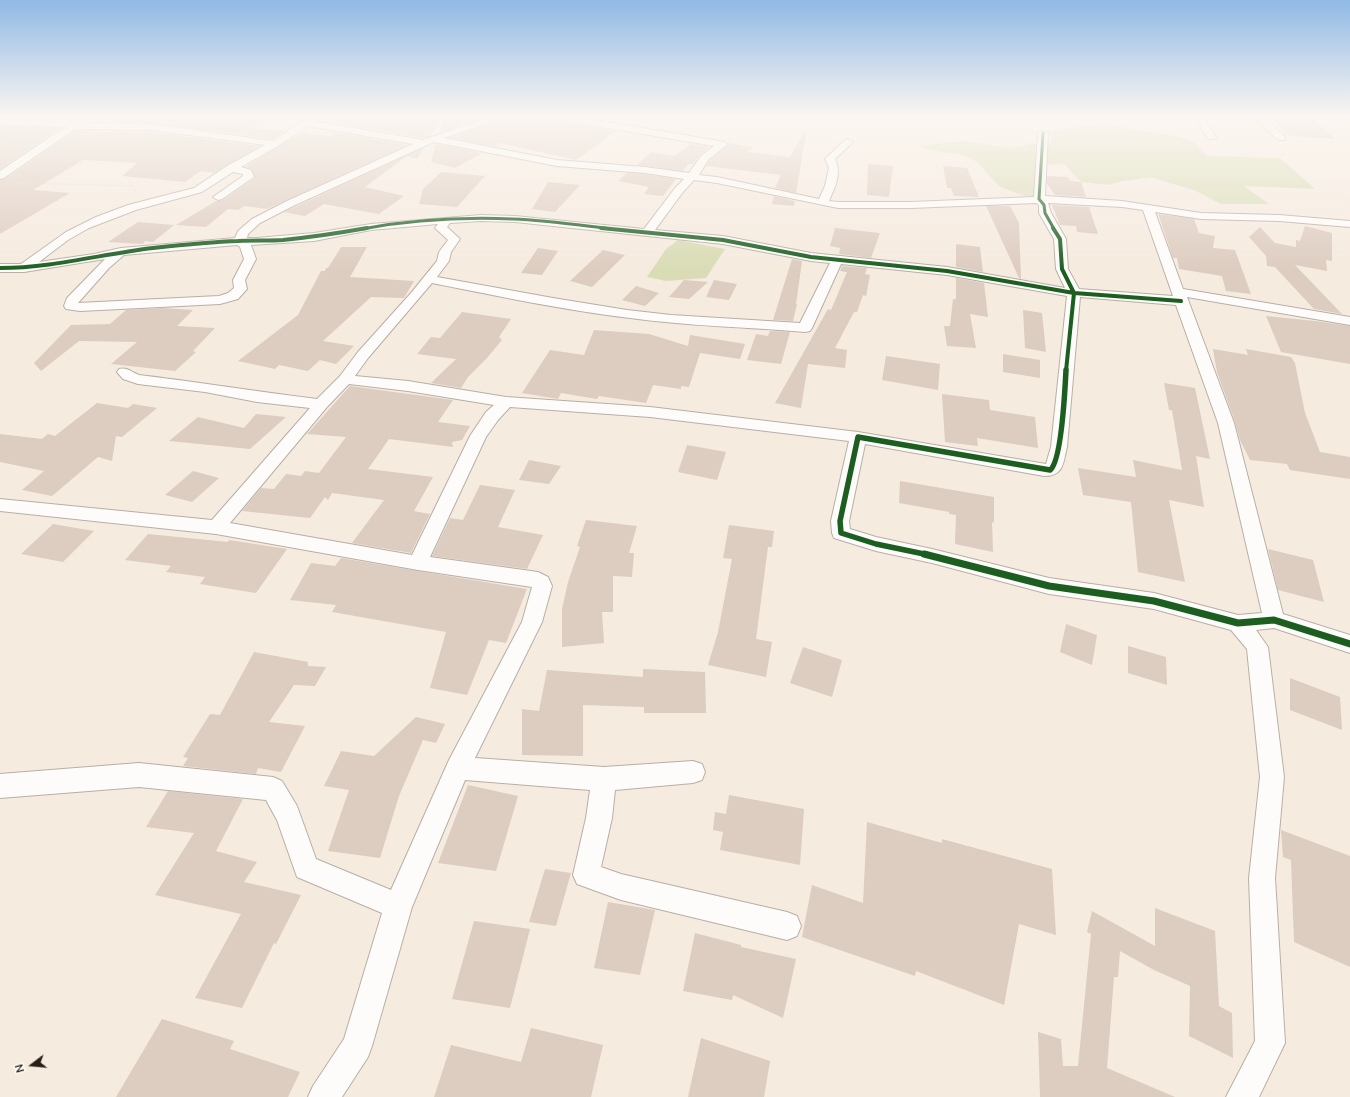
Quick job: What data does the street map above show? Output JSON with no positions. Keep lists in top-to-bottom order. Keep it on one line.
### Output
{"north":"left"}
